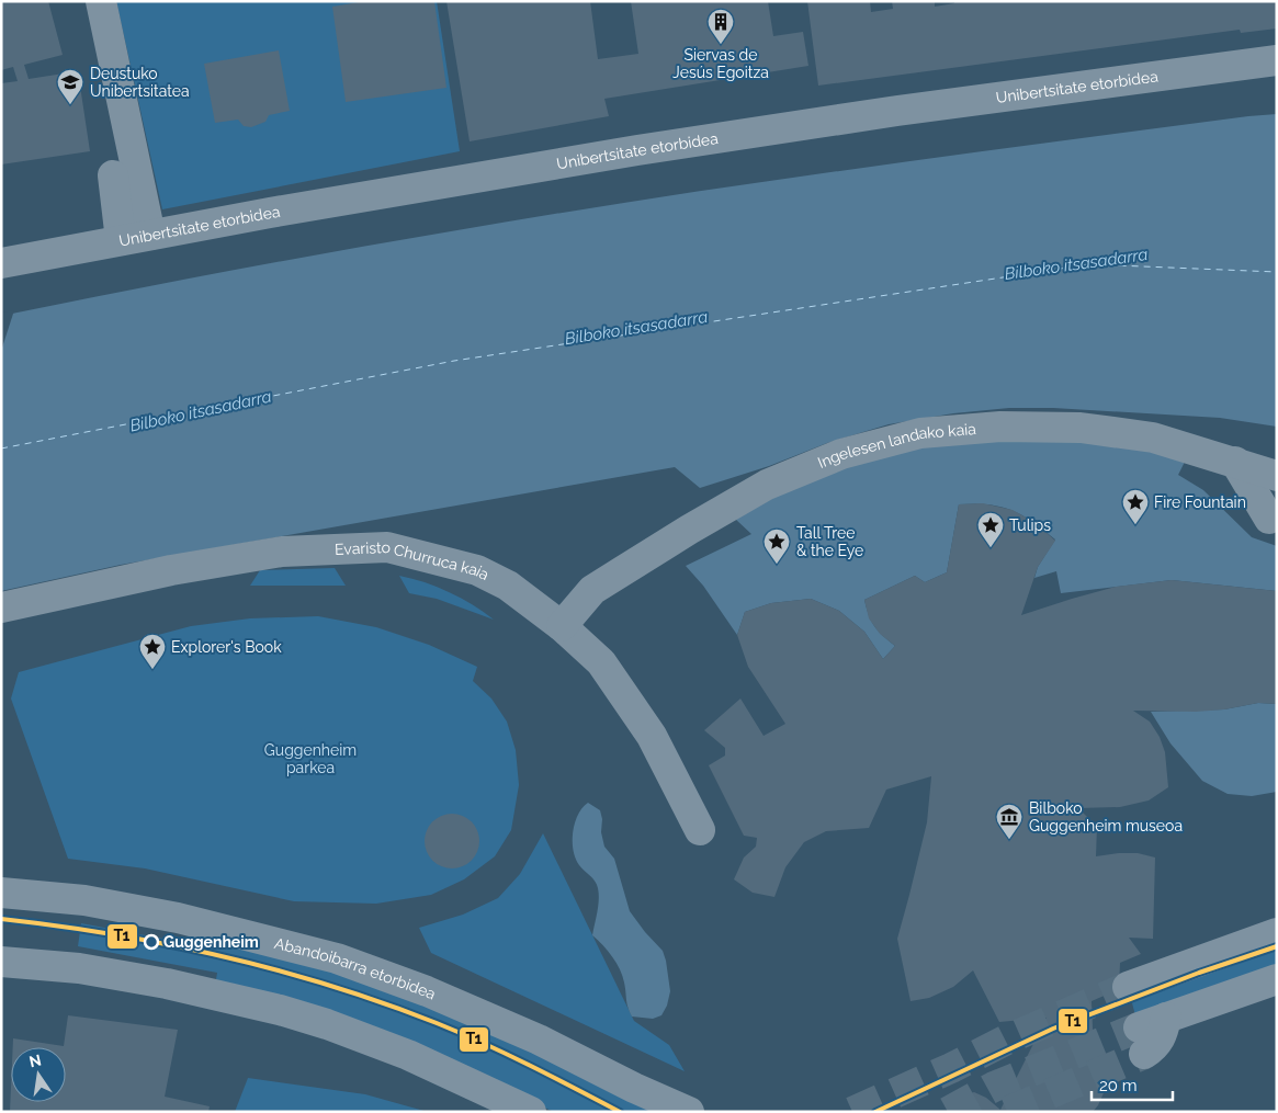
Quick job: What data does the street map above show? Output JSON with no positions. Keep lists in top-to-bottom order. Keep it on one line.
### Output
{"streets":{"street":["Unibertsitate etorbidea","Ingelesen landako kaia","Evaristo Churruca kaia","Abandoibarra etorbidea"]},"crossings":[["Ingelesen landako kaia","Evaristo Churruca kaia"]],"water":["Bilboko itsasadarra"],"parks":["Guggenheim parkea"],"places":{"building":["Siervas de Jesús Egoitza"],"school or university":["Deustuko Unibertsitatea"],"place":["Fire Fountain","Tulips","Tall Tree & the Eye","Explorer's Book"],"museum":["Bilboko Guggenheim museoa"],"other":["Guggenheim"]},"lines":["transit line T1"],"scale_bar":"20 m","north":"top"}
